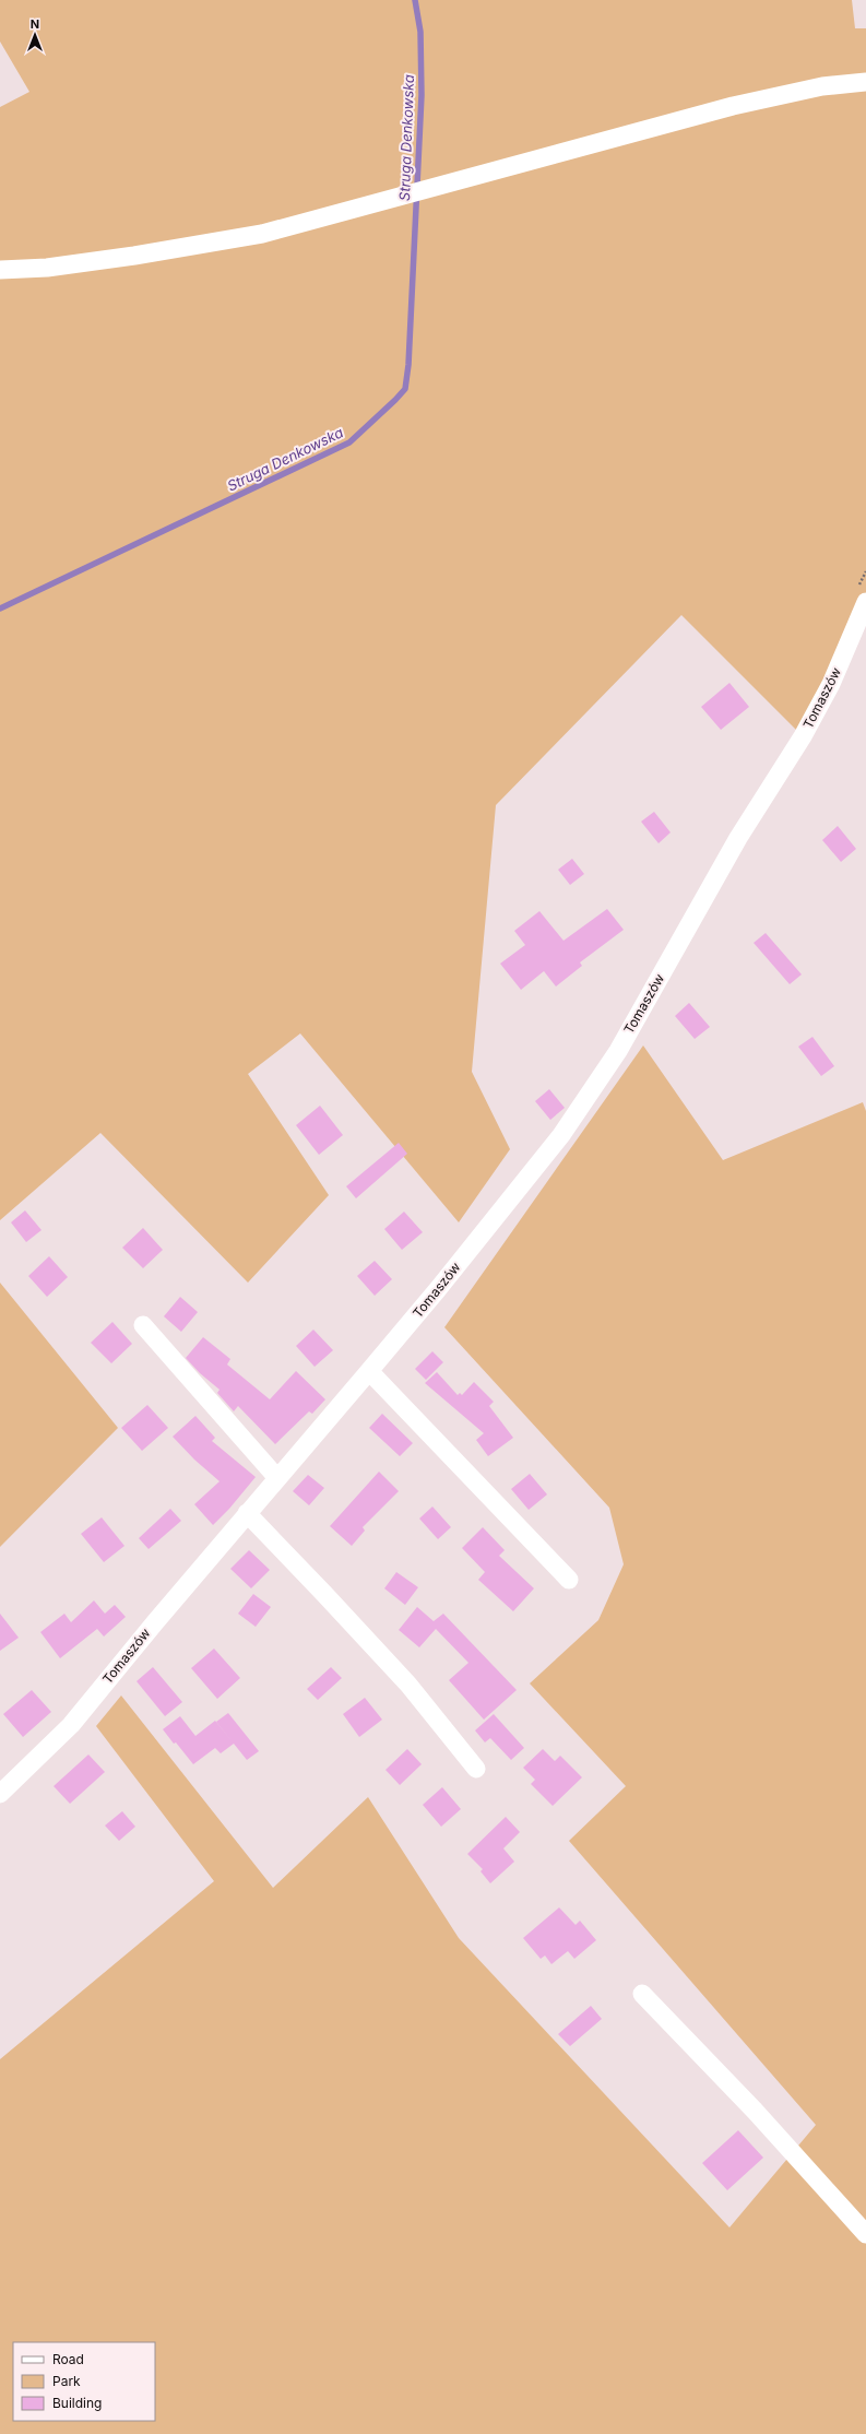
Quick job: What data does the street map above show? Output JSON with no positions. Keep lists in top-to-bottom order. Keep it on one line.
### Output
{"streets":{"street":["Tomaszów"]},"water":["Struga Denkowska"],"legend":["Road","Park","Building"],"north":"top"}
